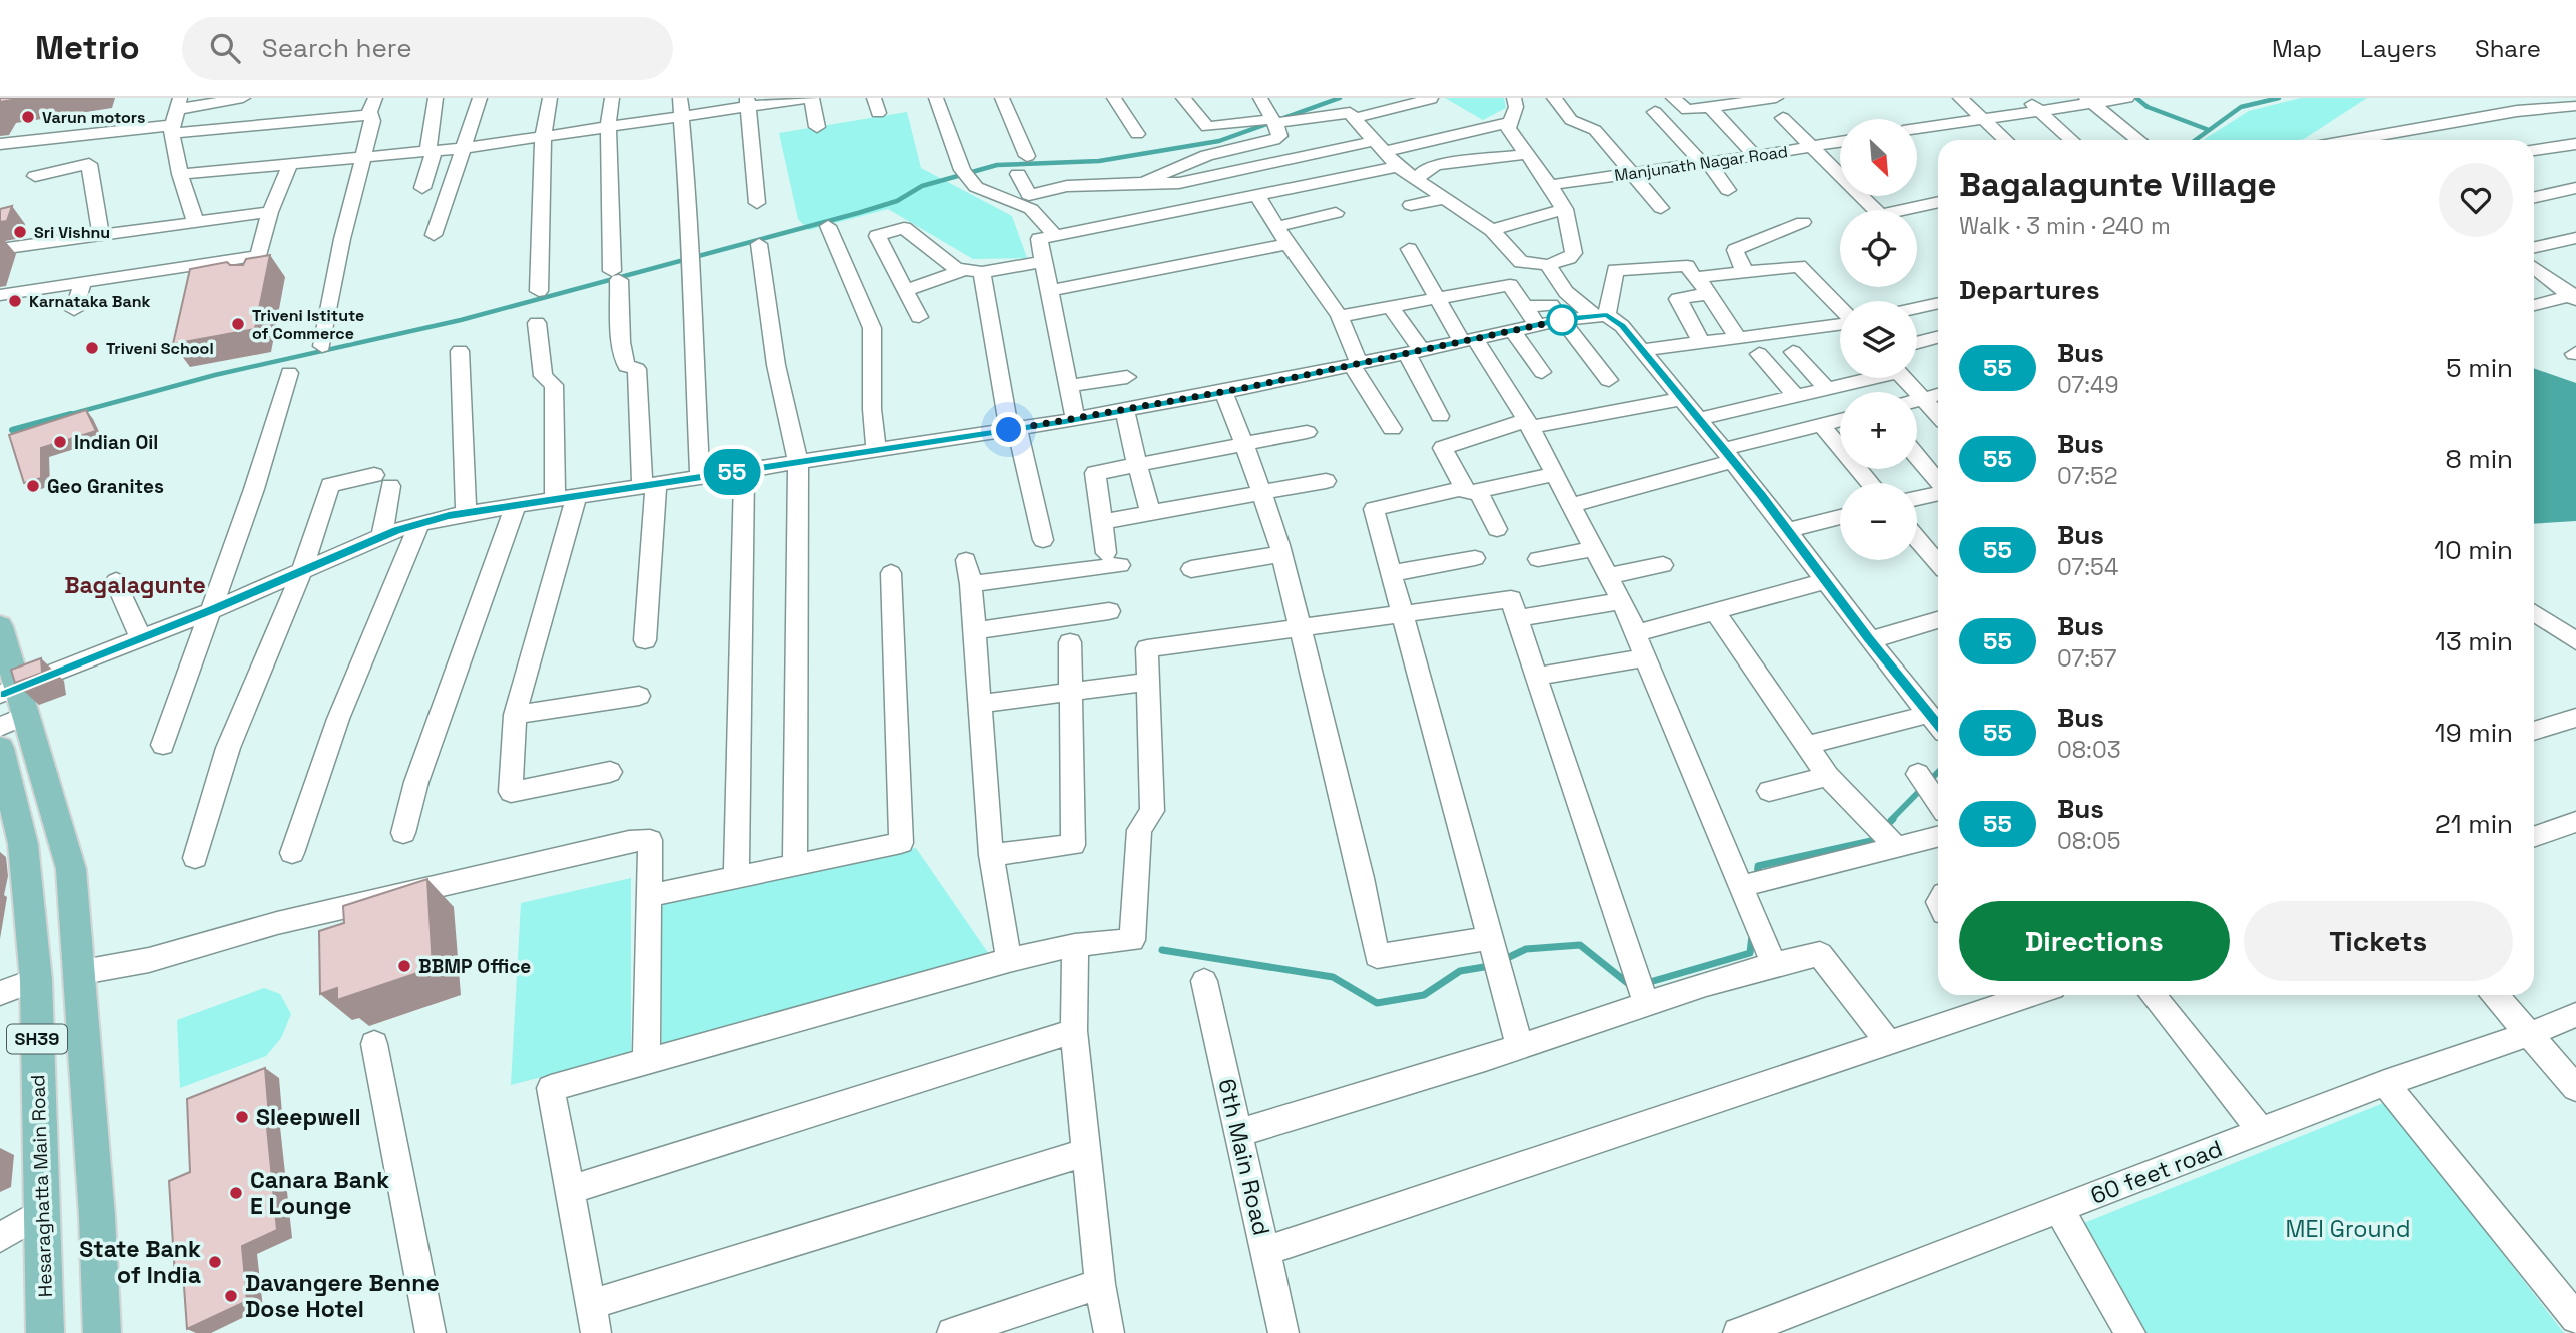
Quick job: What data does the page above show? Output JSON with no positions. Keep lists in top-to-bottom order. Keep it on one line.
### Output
{"streets":{"main road":["SH39","Hesaraghatta Main Road"],"street":["Manjunath Nagar Road","6th Main Road","60 feet road"]},"districts":["Bagalagunte"],"parks":["MEI Ground"],"places":["Varun motors","Sri Vishnu","Karnataka Bank","Triveni Istitute of Commerce","Triveni School","Indian Oil","Geo Granites","BBMP Office","Sleepwell","Canara Bank E Lounge","State Bank of India","Davangere Benne Dose Hotel"],"lines":["bus line 55"],"north":"bottom right","page":{"header":"Metrio","search":"Search here","nav":["Map","Layers","Share"],"on_map":"55","map_buttons":["+","−"],"heading":[["Bagalagunte Village","Walk · 3 min · 240 m"],"Departures"],"list":[{"mark":"55","name":"Bus","note":"07:49","value":"5 min"},{"mark":"55","name":"Bus","note":"07:52","value":"8 min"},{"mark":"55","name":"Bus","note":"07:54","value":"10 min"},{"mark":"55","name":"Bus","note":"07:57","value":"13 min"},{"mark":"55","name":"Bus","note":"08:03","value":"19 min"},{"mark":"55","name":"Bus","note":"08:05","value":"21 min"}],"buttons":["Directions","Tickets"]}}
